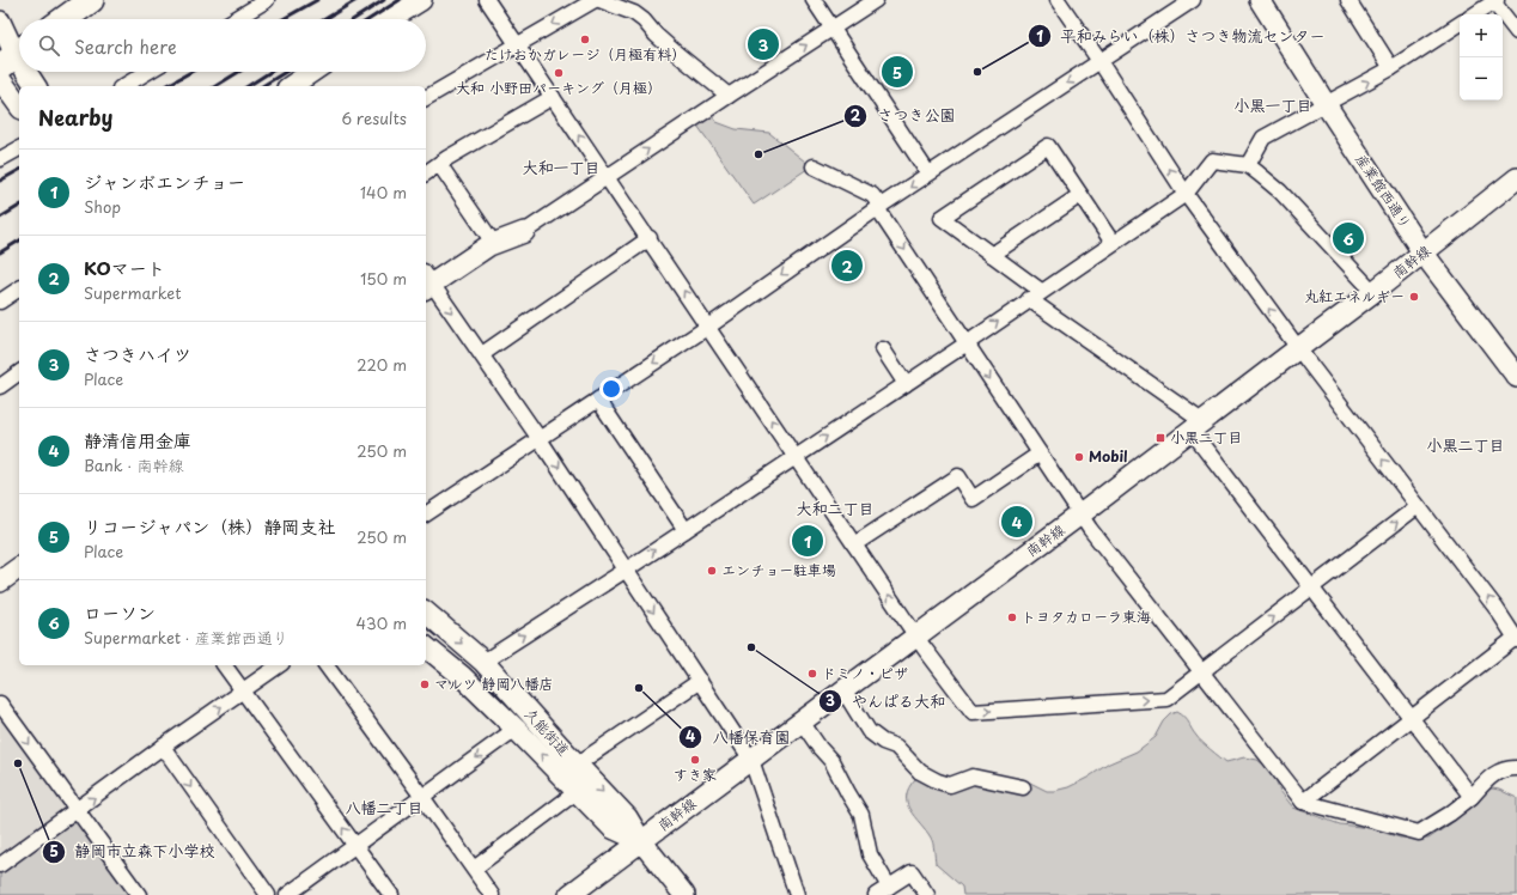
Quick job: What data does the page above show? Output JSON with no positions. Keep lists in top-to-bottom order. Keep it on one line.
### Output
{"streets":{"main road":["産業館西通り","南幹線","久能街道"]},"crossings":[["産業館西通り","南幹線"],["南幹線","久能街道"]],"districts":["小黒一丁目","大和一丁目","小黒二丁目","大和二丁目","八幡二丁目"],"places":{"other":["たけおかガレージ（月極有料）","平和みらい（株）さつき物流センター","大和 小野田パーキング（月極）","さつき公園","丸紅エネルギー","Mobil","エンチョー駐車場","トヨタカローラ東海","やんぱる大和","ドミノ・ピザ","マルツ 静岡八幡店","八幡保育園","すき家","静岡市立森下小学校"],"transit":["小黒二丁目"]},"page":{"map_buttons":["+","−"],"search":"Search here","pins":["3","5","6","2","4","1"],"heading":["Nearby","6 results"],"list":[{"mark":"1","name":"ジャンボエンチョー","note":"Shop","value":"140 m"},{"mark":"2","name":"KOマート","note":"Supermarket","value":"150 m"},{"mark":"3","name":"さつきハイツ","note":"Place","value":"220 m"},{"mark":"4","name":"静清信用金庫","note":"Bank · 南幹線","value":"250 m"},{"mark":"5","name":"リコージャパン（株）静岡支社","note":"Place","value":"250 m"},{"mark":"6","name":"ローソン","note":"Supermarket · 産業館西通り","value":"430 m"}]}}
